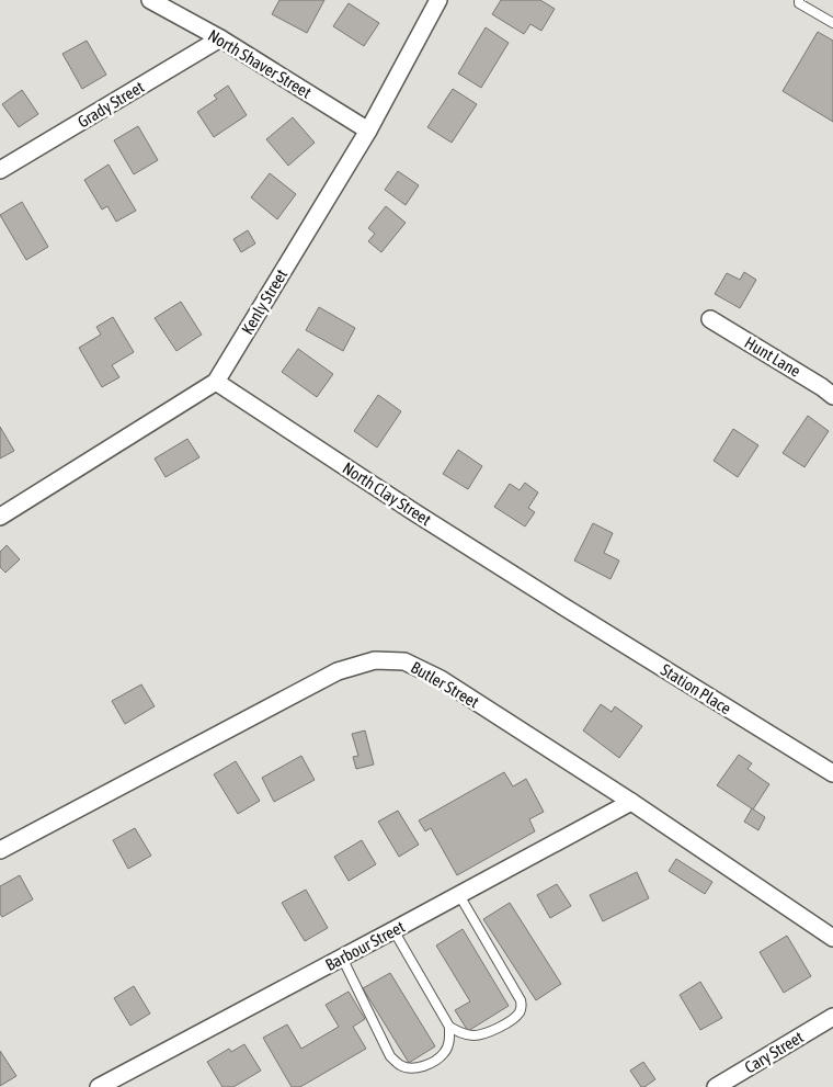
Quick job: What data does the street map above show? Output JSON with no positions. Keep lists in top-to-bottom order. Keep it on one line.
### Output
{"streets":{"street":["North Shaver Street","Grady Street","Kenly Street","Hunt Lane","North Clay Street","Butler Street","Station Place","Barbour Street","Cary Street"]},"crossings":[["North Shaver Street","Grady Street"],["North Shaver Street","Kenly Street"],["Kenly Street","North Clay Street"],["North Clay Street","Station Place"],["Butler Street","Barbour Street"]]}
